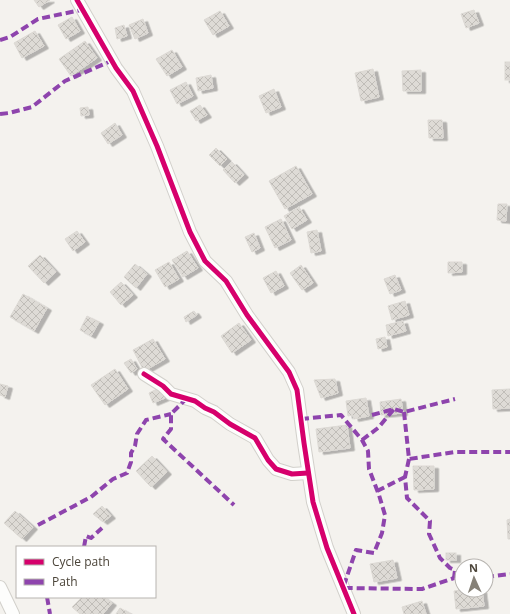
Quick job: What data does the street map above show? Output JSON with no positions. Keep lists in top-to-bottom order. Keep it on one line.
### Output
{"legend":["Cycle path","Path"],"north":"top"}
